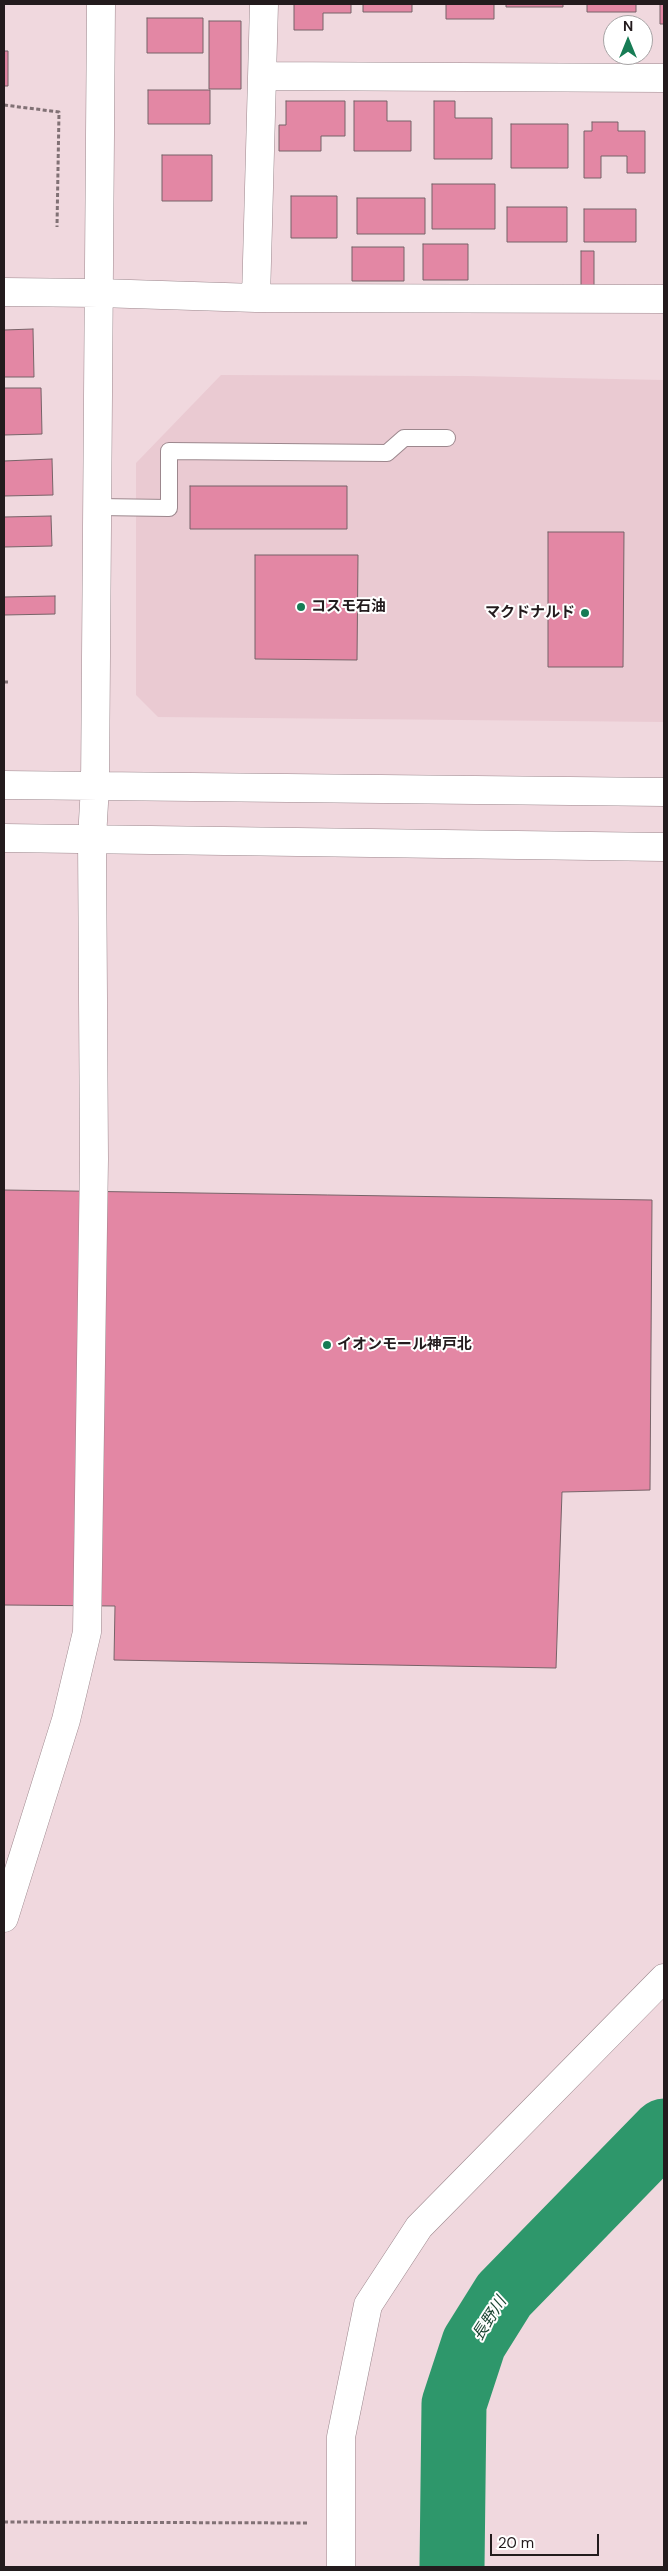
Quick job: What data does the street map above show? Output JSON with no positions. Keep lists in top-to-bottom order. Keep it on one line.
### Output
{"water":["長野川"],"places":["コスモ石油","マクドナルド","イオンモール神戸北"],"scale_bar":"20 m","north":"top"}
